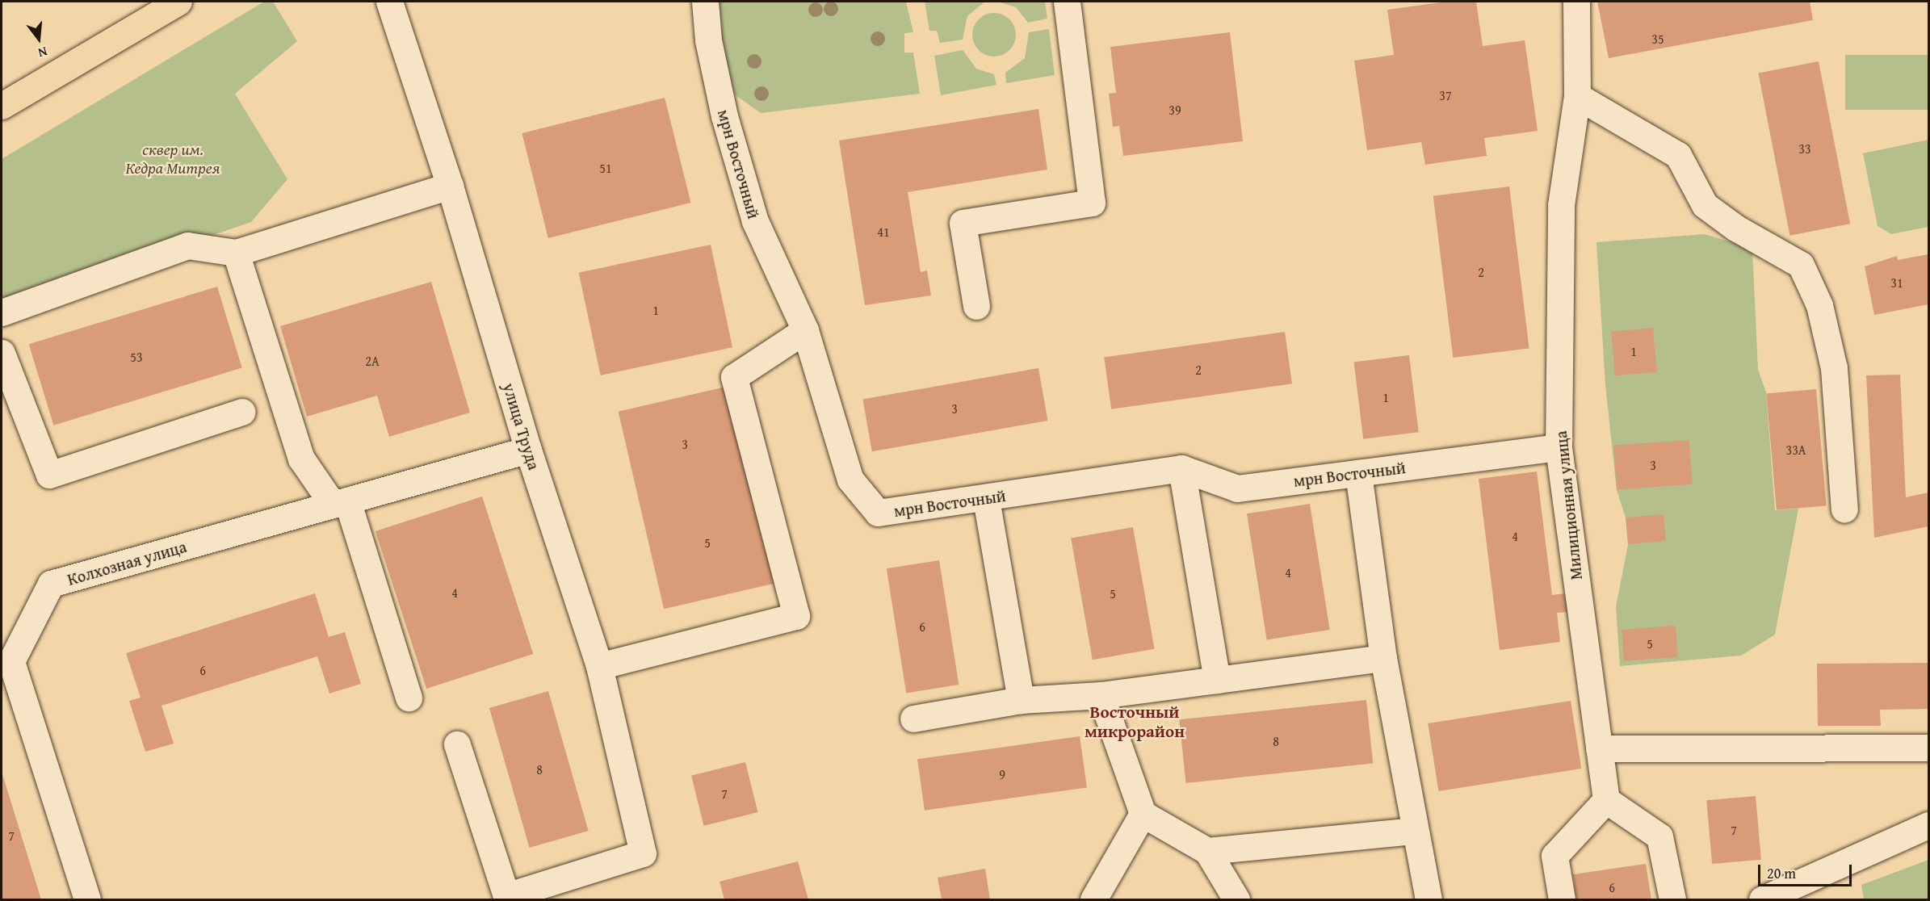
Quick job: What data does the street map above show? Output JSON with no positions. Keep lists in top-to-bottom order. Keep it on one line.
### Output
{"streets":{"street":["мрн Восточный","улица Труда","Милиционная улица","Колхозная улица"]},"crossings":[["мрн Восточный","Милиционная улица"],["улица Труда","Колхозная улица"]],"districts":["Восточный микрорайон"],"parks":["сквер им. Кедра Митрея"],"house_numbers":["35","37","39","33","51","41","2","31","1","1","53","2А","2","1","3","3","33А","3","4","5","4","4","5","6","5","6","8","8","9","7","7","7","6"],"scale_bar":"20 m","north":"bottom"}
